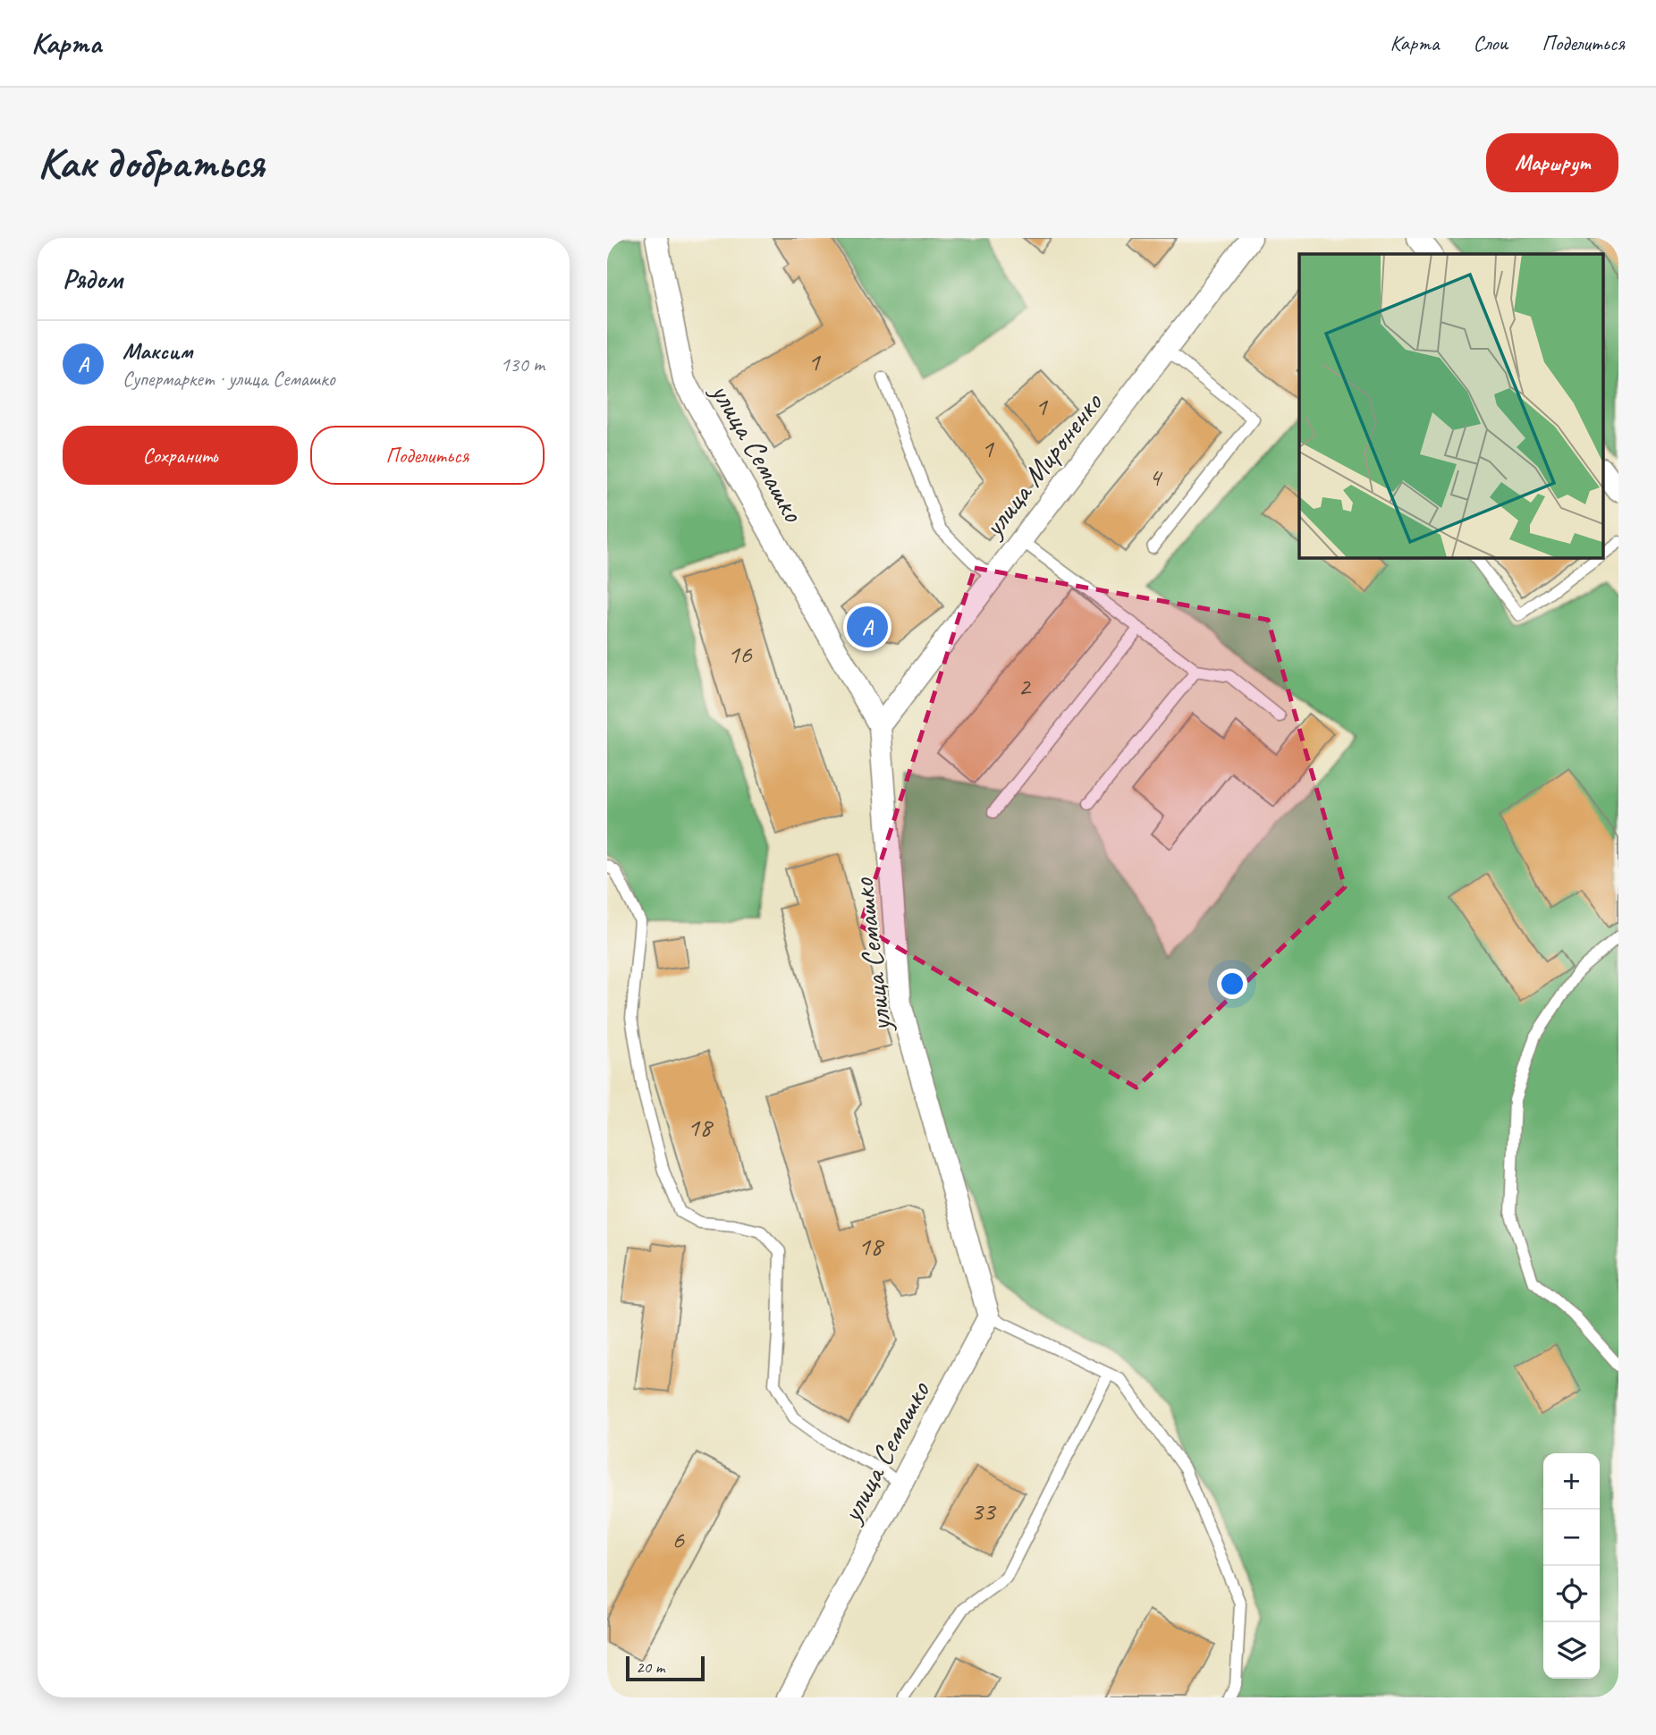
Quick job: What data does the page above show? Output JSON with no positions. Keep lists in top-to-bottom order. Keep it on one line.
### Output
{"streets":{"street":["улица Семашко","улица Мироненко"]},"crossings":[["улица Семашко","улица Мироненко"]],"house_numbers":["1","1","1","4","16","2","18","18","33","6"],"scale_bar":"20 m","page":{"header":"Карта","nav":["Карта","Слои","Поделиться"],"buttons":["Маршрут",["Сохранить","Поделиться"]],"title":"Как добраться","heading":"Рядом","list":[{"mark":"A","name":"Максим","note":"Супермаркет · улица Семашко","value":"130 m"}],"pins":"A","map_buttons":["+","−"],"scale":"20 m"}}
